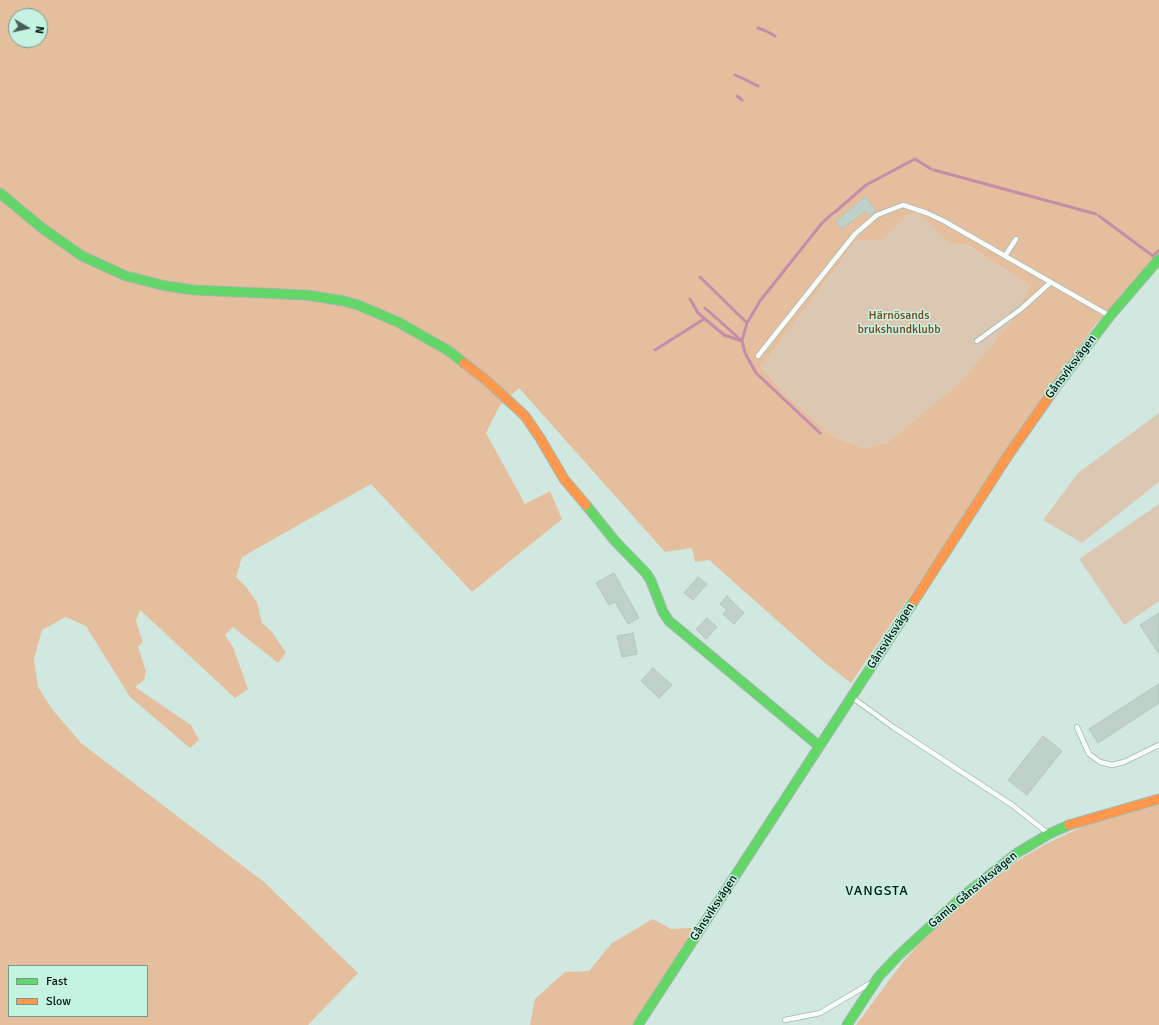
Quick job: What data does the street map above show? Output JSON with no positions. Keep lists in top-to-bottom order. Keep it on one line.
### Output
{"streets":{"street":["Gånsviksvägen","Gamla Gånsviksvägen"]},"districts":["VANGSTA"],"parks":["Härnösands brukshundklubb"],"legend":["Fast","Slow"],"north":"right"}
